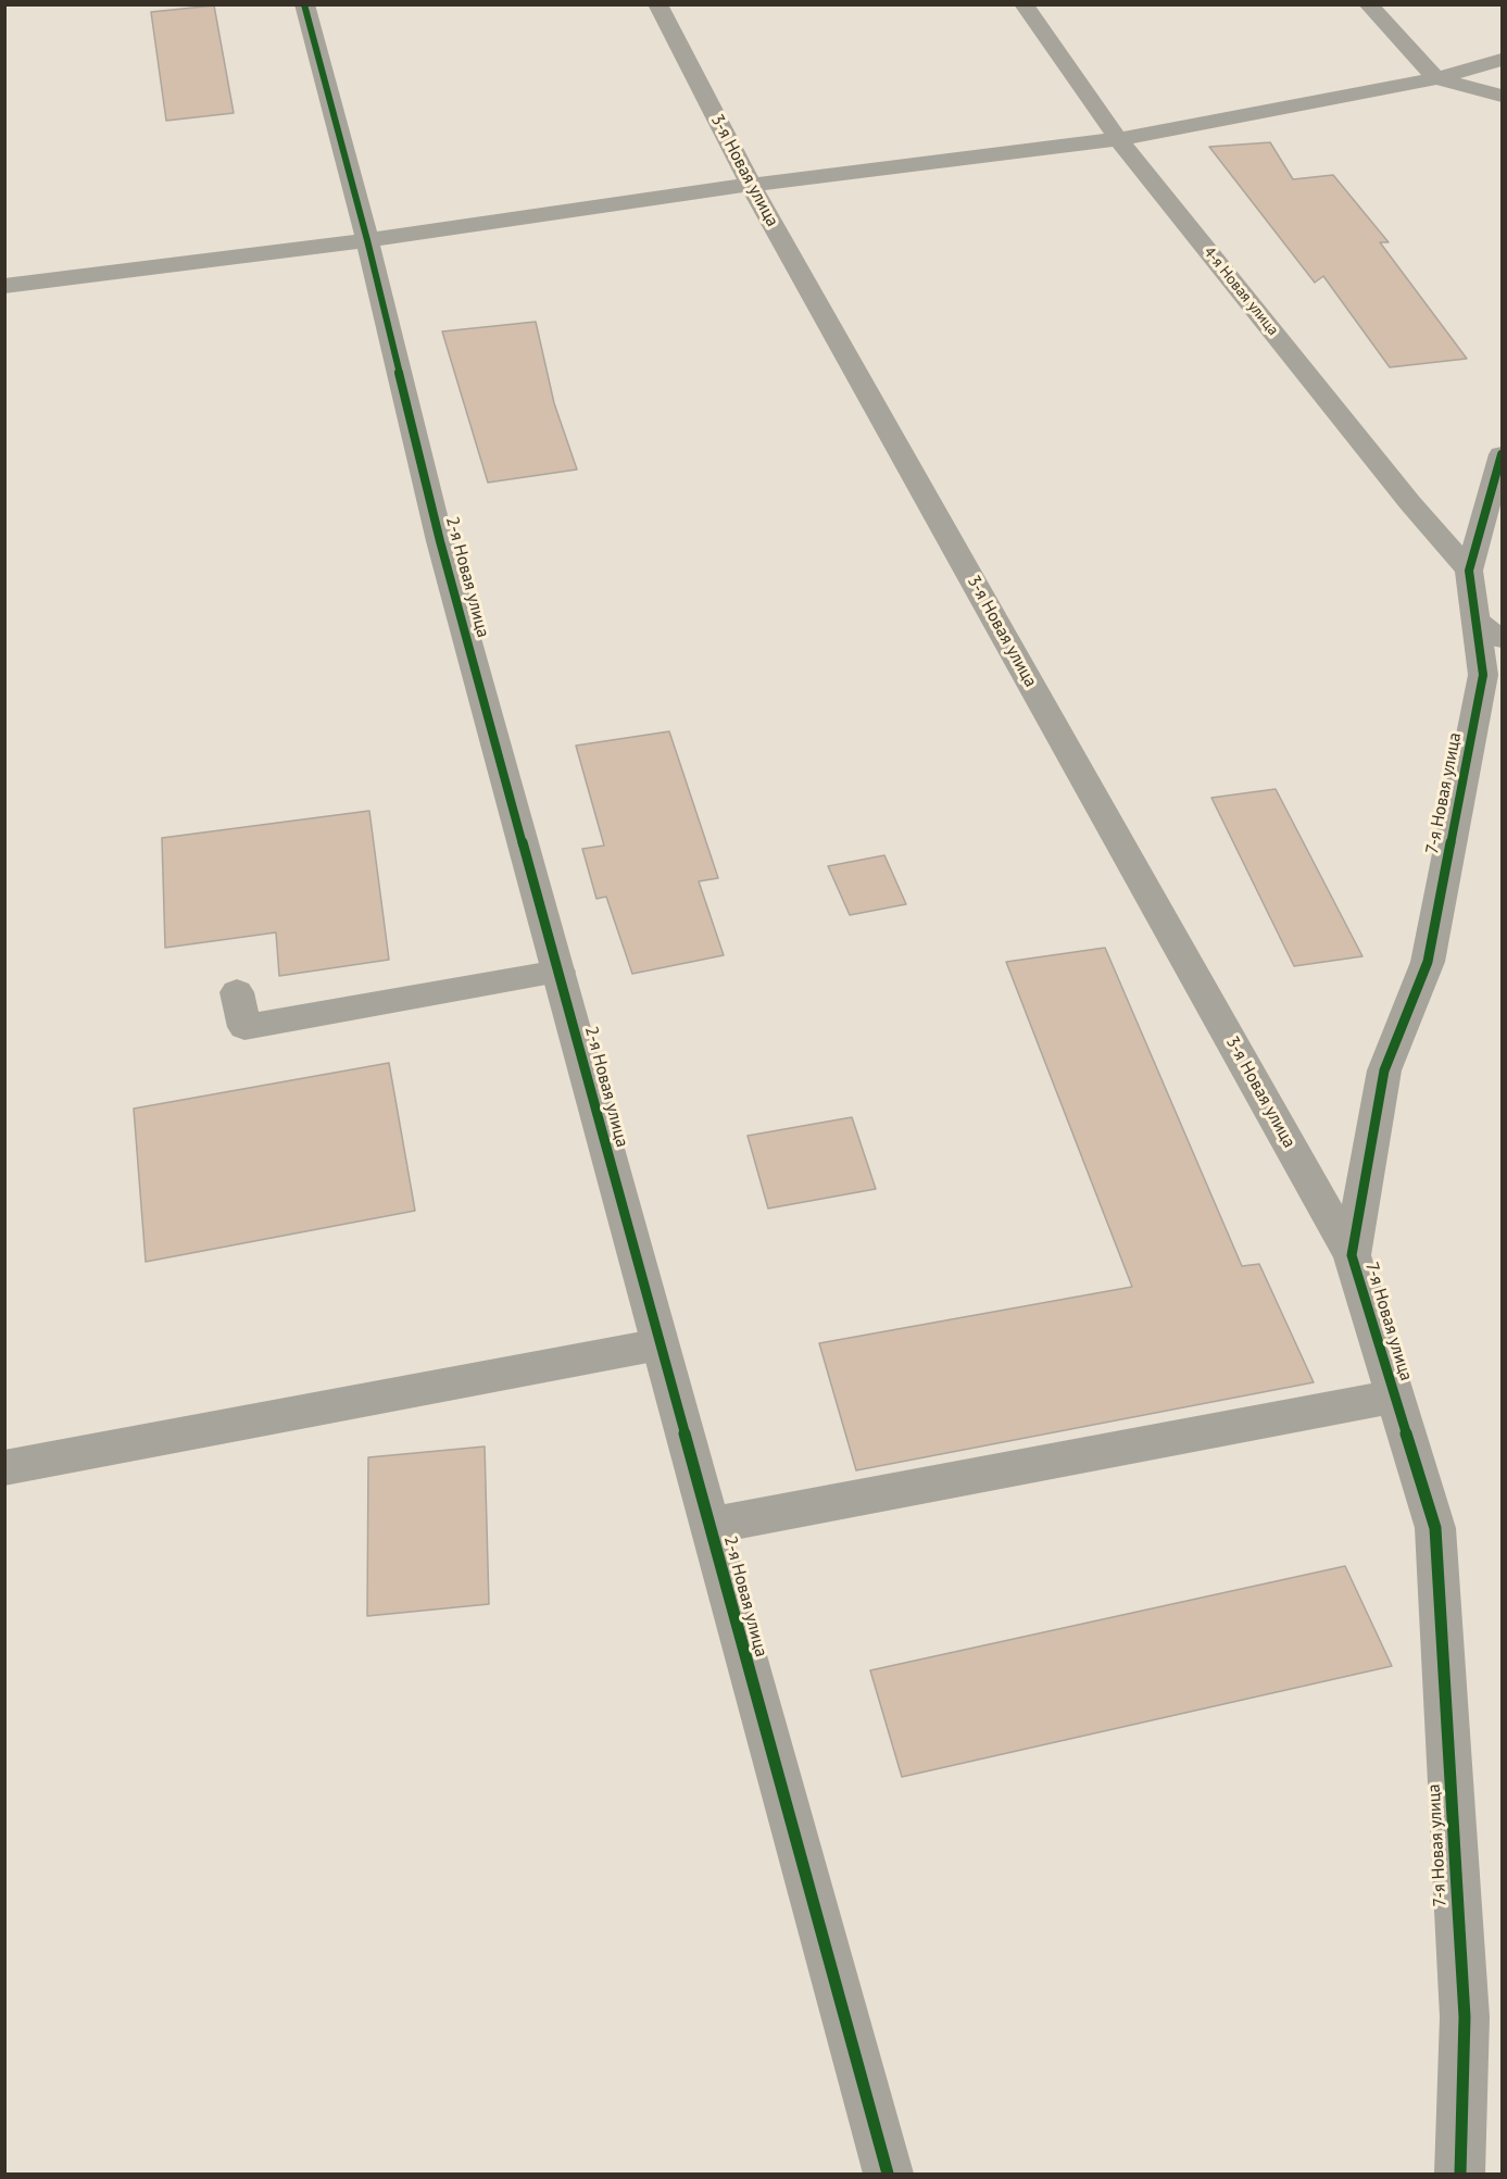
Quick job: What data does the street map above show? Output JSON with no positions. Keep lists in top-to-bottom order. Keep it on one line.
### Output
{"streets":{"street":["3-я Новая улица","4-я Новая улица","2-я Новая улица","7-я Новая улица"]},"crossings":[["3-я Новая улица","7-я Новая улица"],["4-я Новая улица","7-я Новая улица"]]}
